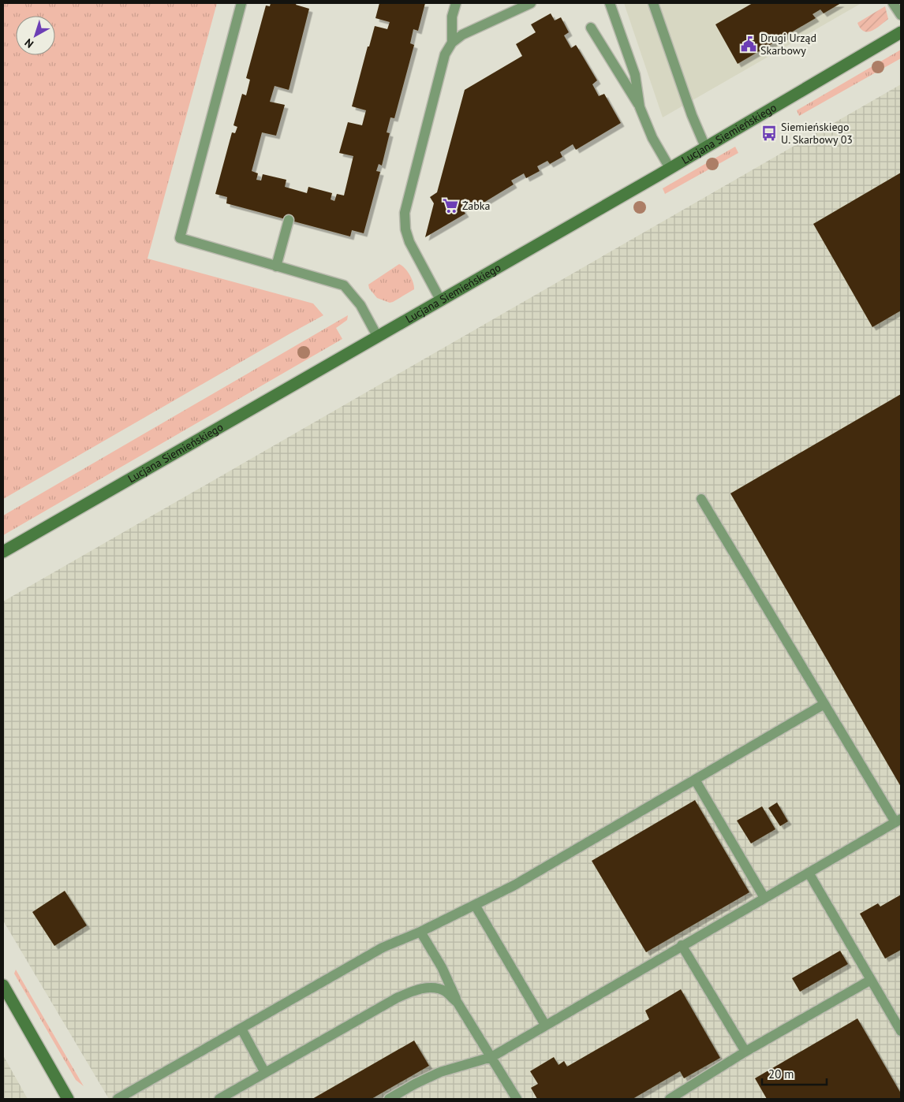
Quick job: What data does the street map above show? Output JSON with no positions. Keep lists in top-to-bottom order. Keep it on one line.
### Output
{"streets":{"street":["Lucjana Siemieńskiego"]},"places":{"public building":["Drugi Urząd Skarbowy"],"bus stop":["Siemieńskiego U. Skarbowy 03"],"supermarket":["Żabka"]},"scale_bar":"20 m","north":"bottom left"}
